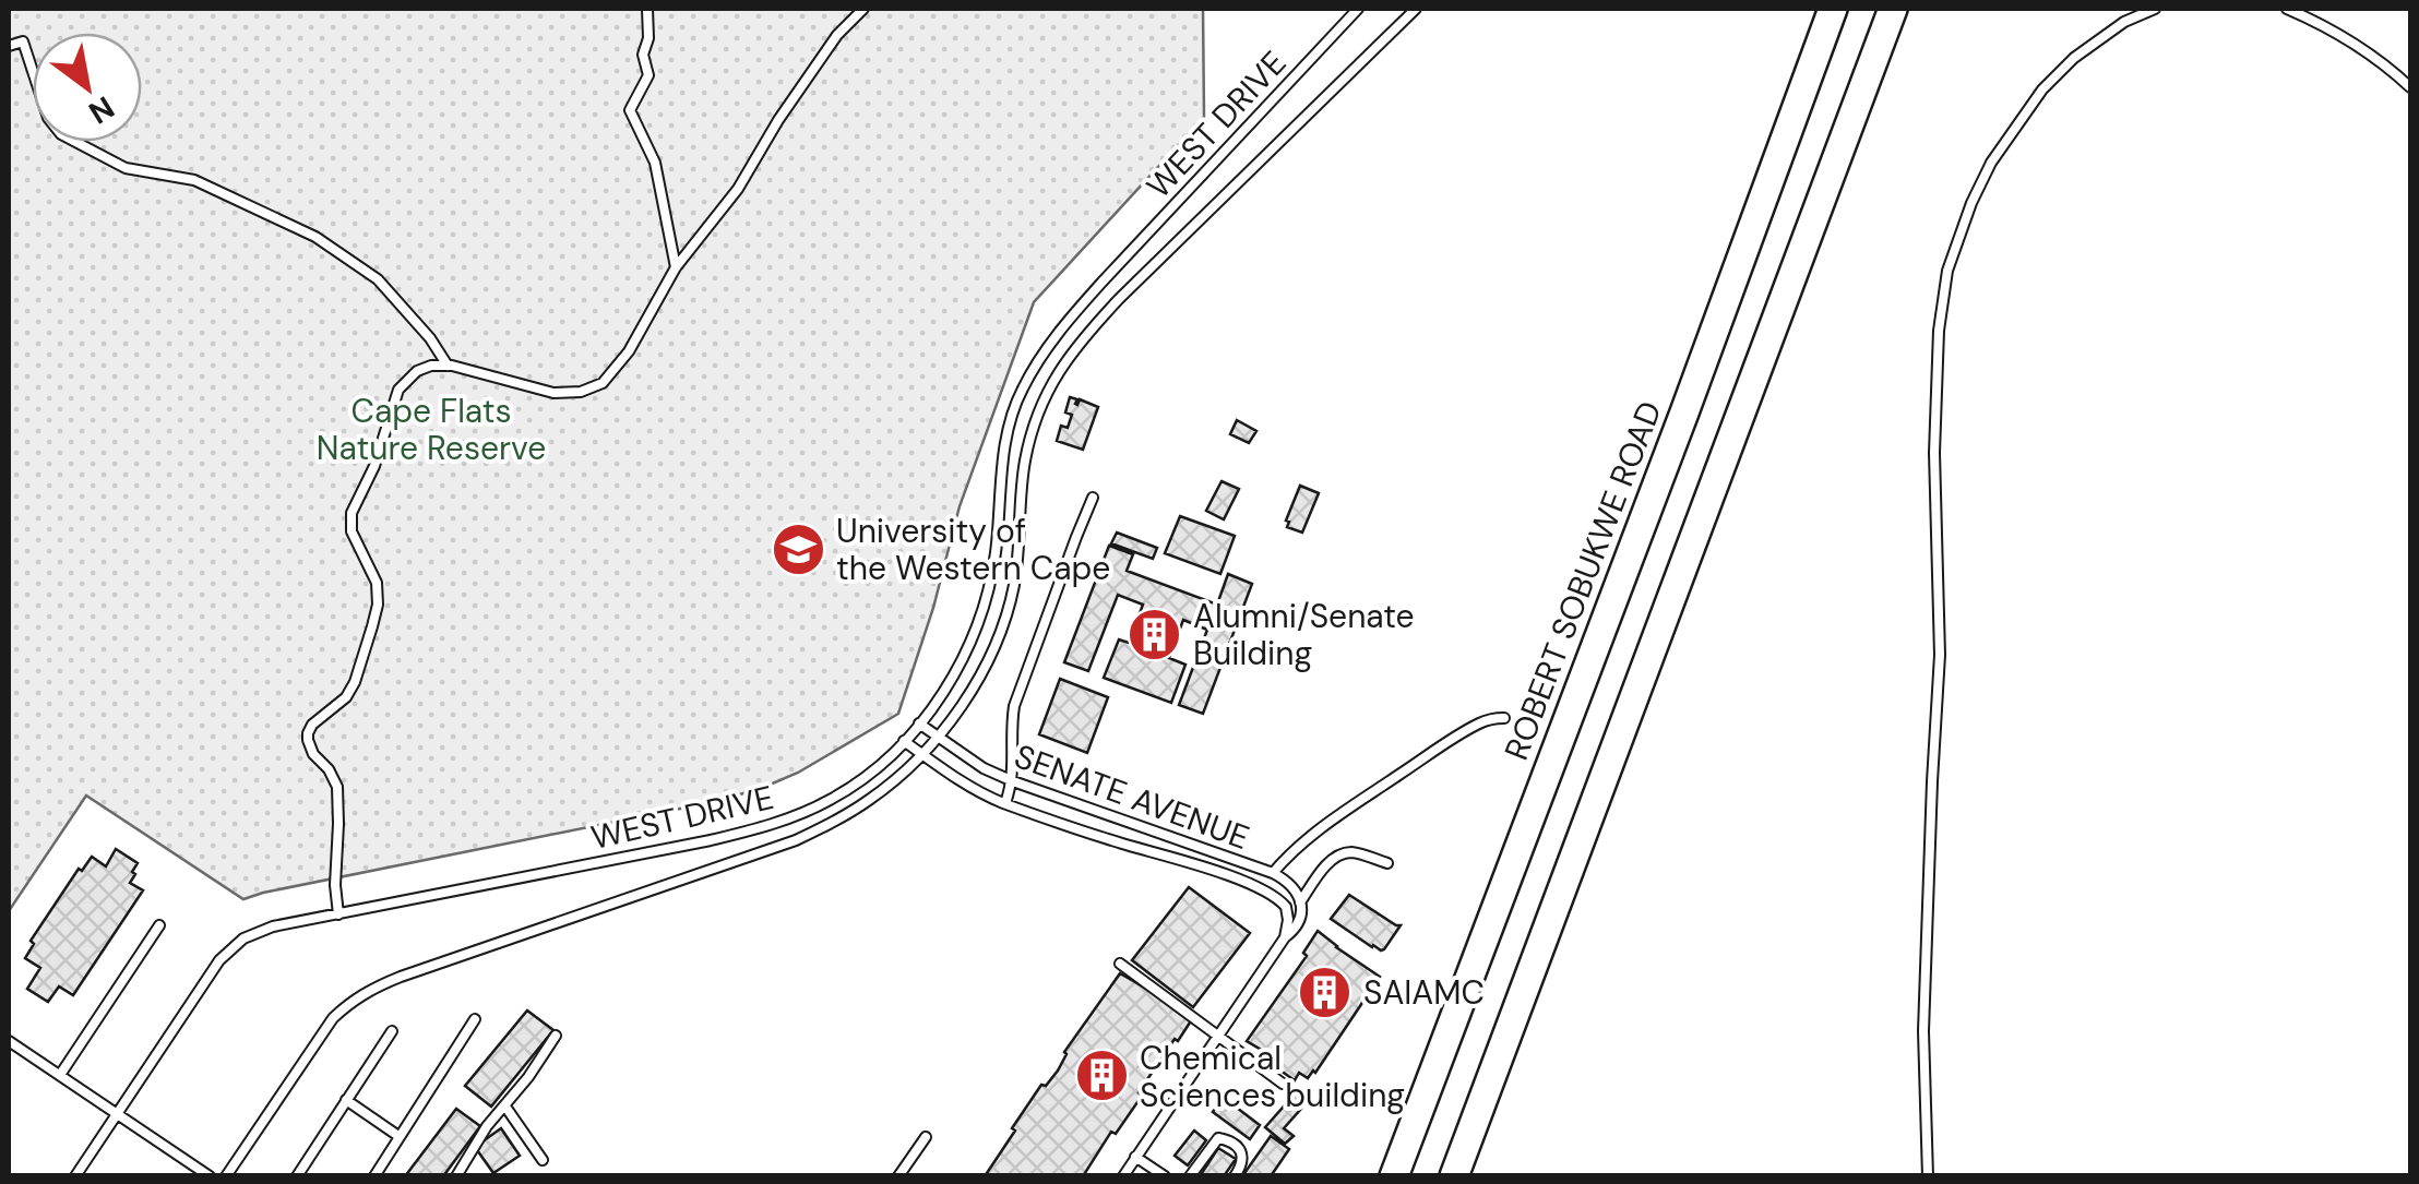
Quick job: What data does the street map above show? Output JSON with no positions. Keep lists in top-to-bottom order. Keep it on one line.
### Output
{"streets":{"main road":["ROBERT SOBUKWE ROAD"],"lane":["WEST DRIVE","SENATE AVENUE"]},"crossings":[["WEST DRIVE","SENATE AVENUE"]],"parks":["Cape Flats Nature Reserve"],"places":{"school or university":["University of the Western Cape"],"building":["Alumni/Senate Building","SAIAMC","Chemical Sciences building"]},"north":"bottom right"}
